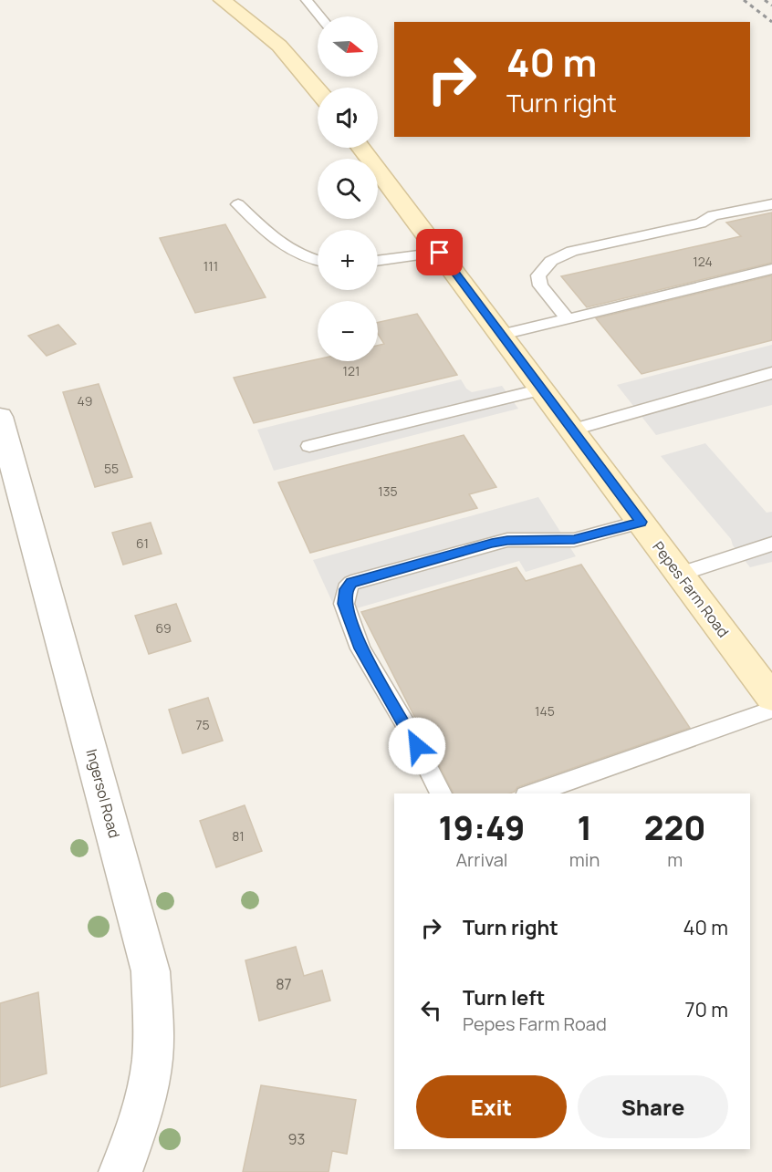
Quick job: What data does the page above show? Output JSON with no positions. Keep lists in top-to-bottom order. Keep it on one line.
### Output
{"streets":{"street":["Pepes Farm Road","Ingersol Road"]},"house_numbers":["124","111","121","49","55","135","61","69","145","75","81","87","93"],"north":"right","page":{"map_buttons":["+","−"],"turn":["40 m","Turn right"],"eta":["19:49","Arrival","1","min","220","m"],"list":[{"name":"Turn right","value":"40 m"},{"name":"Turn left","note":"Pepes Farm Road","value":"70 m"}],"buttons":["Exit","Share"]}}
